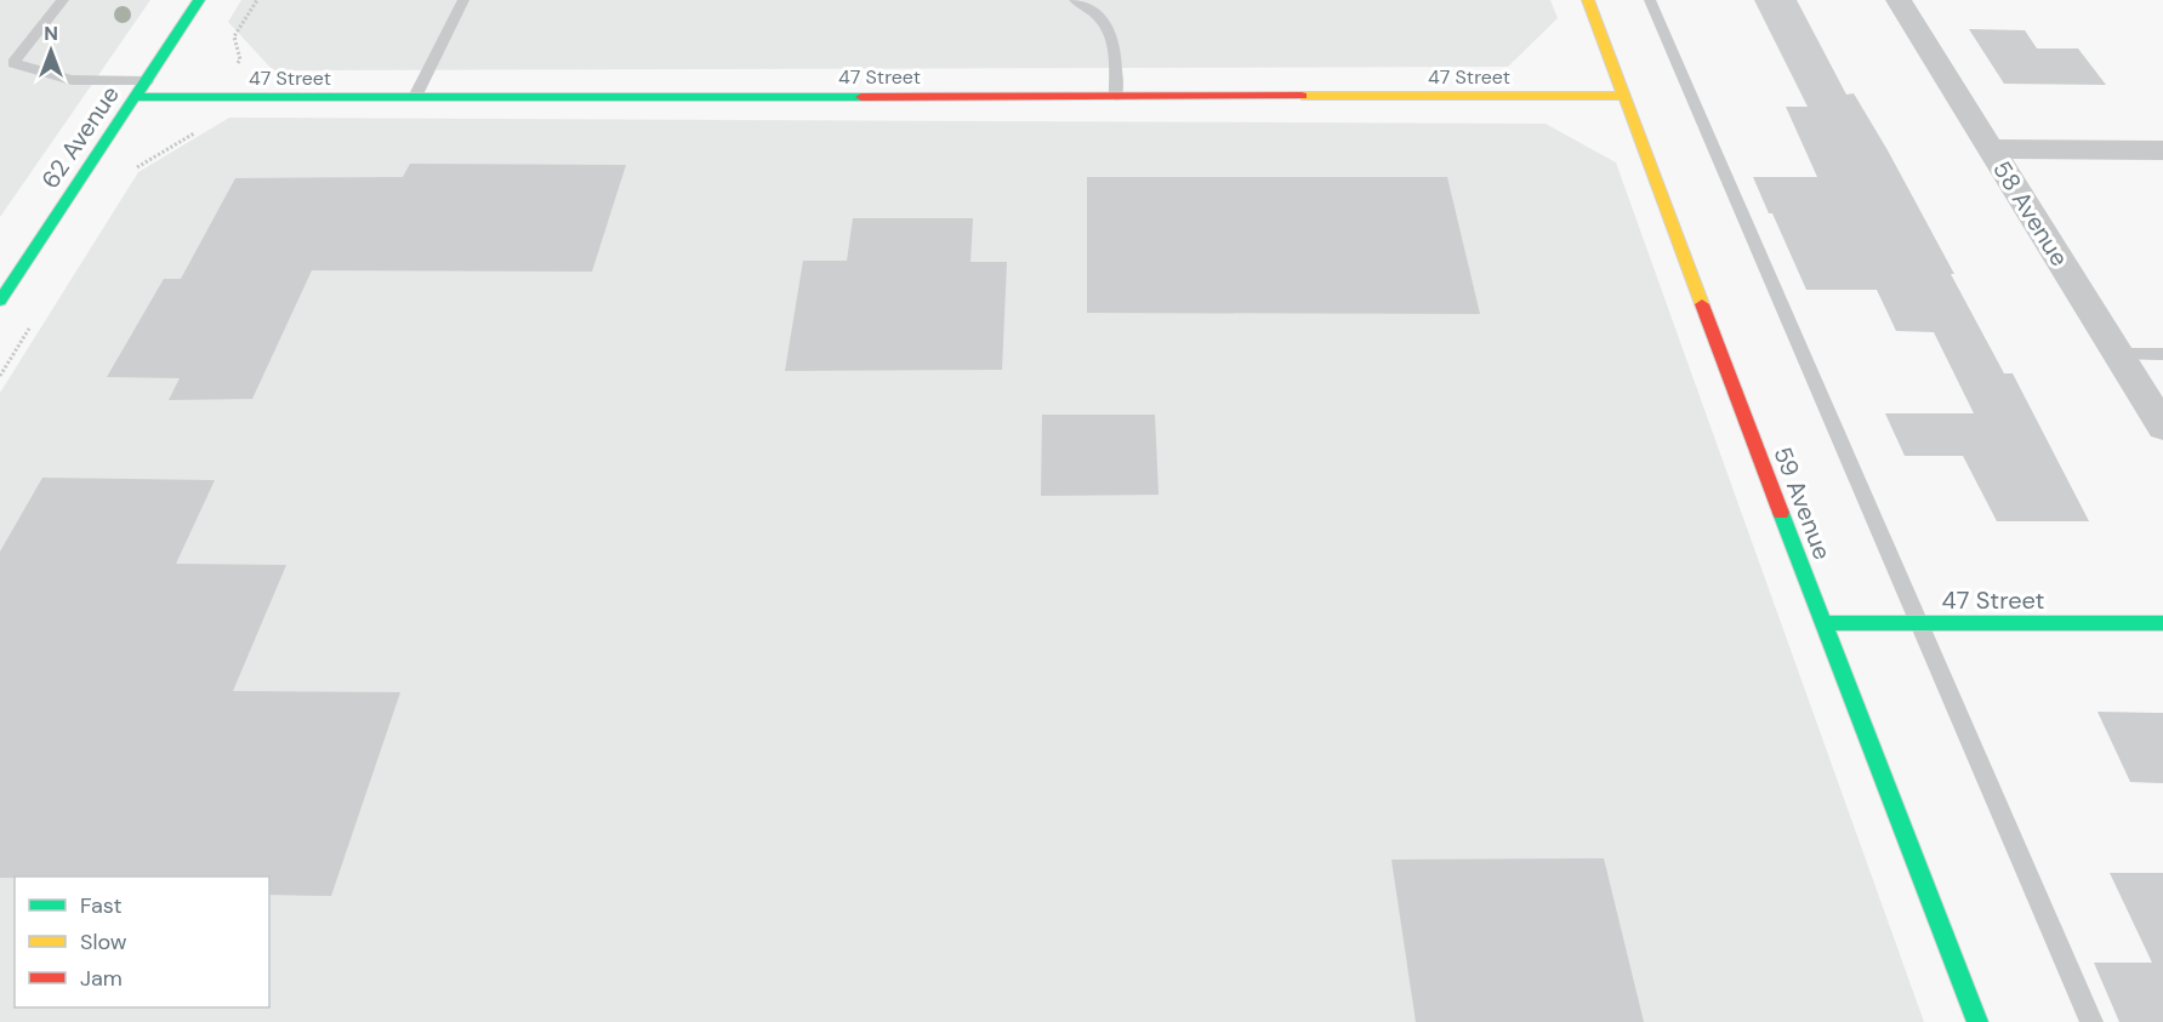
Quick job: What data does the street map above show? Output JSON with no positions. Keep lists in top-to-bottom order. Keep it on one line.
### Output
{"streets":{"street":["47 Street","62 Avenue","58 Avenue","59 Avenue"]},"crossings":[["47 Street","62 Avenue"],["47 Street","59 Avenue"]],"legend":["Fast","Slow","Jam"],"north":"top"}
